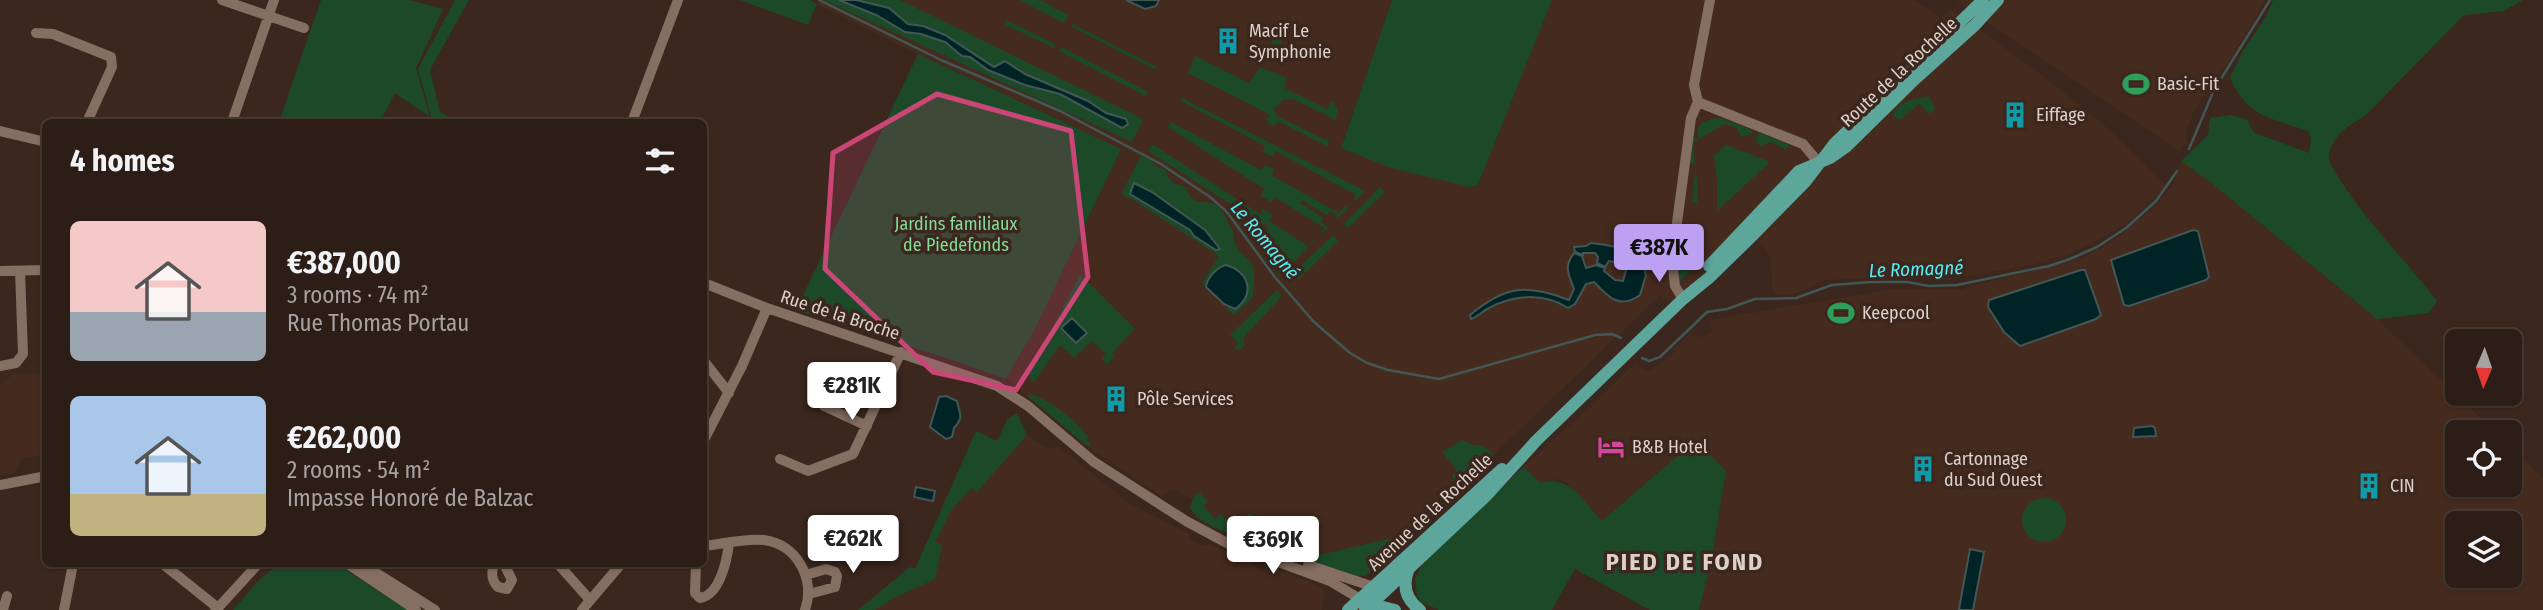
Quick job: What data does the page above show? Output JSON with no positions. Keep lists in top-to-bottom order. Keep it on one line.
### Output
{"streets":{"main road":["Route de la Rochelle","Avenue de la Rochelle"],"street":["Rue de la Broche"]},"crossings":[["Route de la Rochelle","Avenue de la Rochelle"]],"districts":["PIED DE FOND"],"water":["Le Romagné"],"parks":["Jardins familiaux de Piedefonds"],"places":{"building":["Macif Le Symphonie","Eiffage","Pôle Services","Cartonnage du Sud Ouest","CIN"],"sports":["Basic-Fit","Keepcool"],"hotel":["B&B Hotel"]},"north":"bottom","page":{"heading":"4 homes","list":[{"name":"€387,000","note":"3 rooms · 74 m² · Rue Thomas Portau"},{"name":"€262,000","note":"2 rooms · 54 m² · Impasse Honoré de Balzac"}],"price":["€387K","€281K","€262K","€369K"]}}
